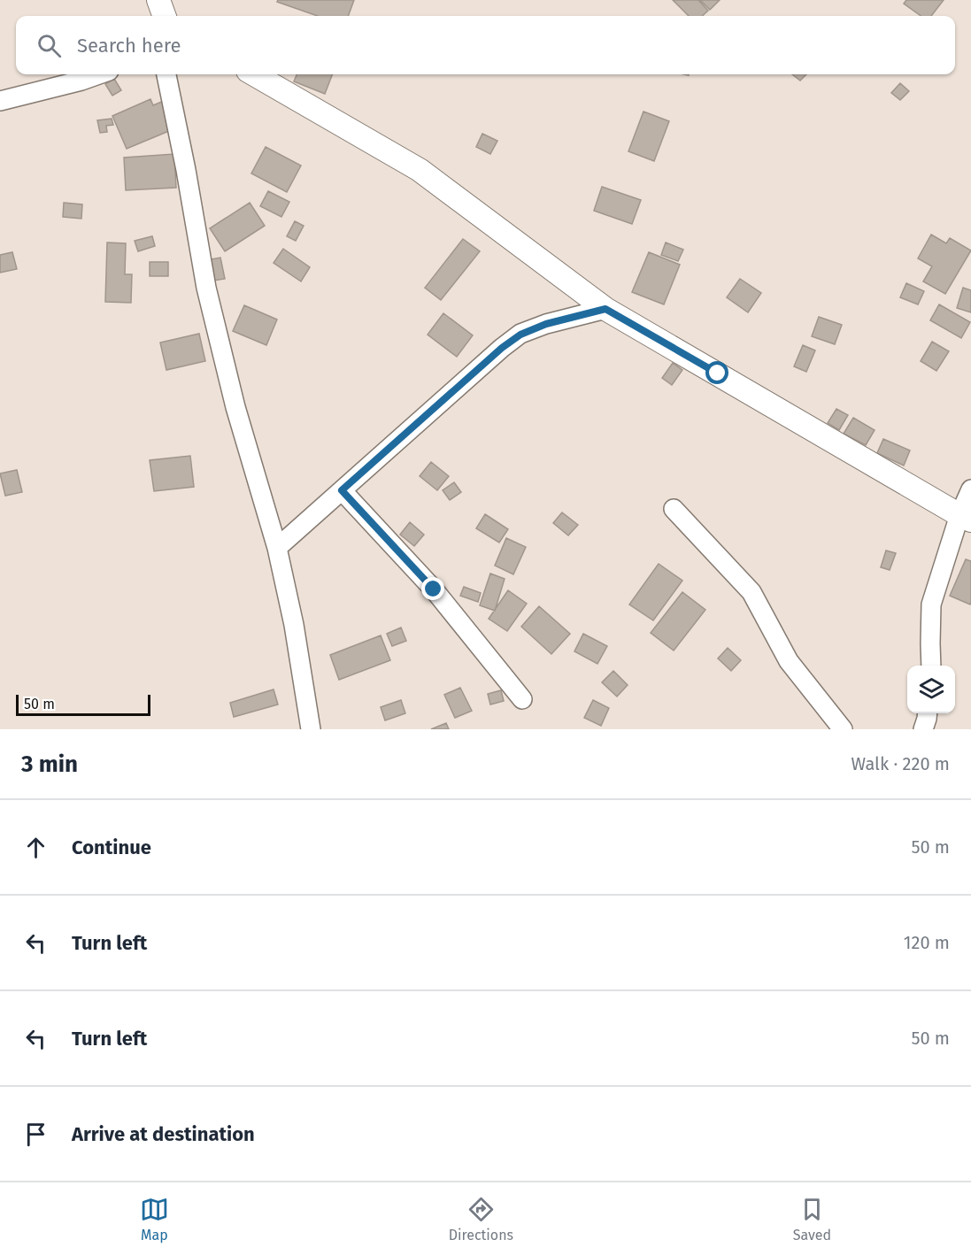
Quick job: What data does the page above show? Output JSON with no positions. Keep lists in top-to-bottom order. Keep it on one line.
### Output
{"scale_bar":"50 m","page":{"search":"Search here","scale":"50 m","heading":["3 min","Walk · 220 m"],"list":[["Continue","50 m"],["Turn left","120 m"],["Turn left","50 m"],"Arrive at destination"],"nav":["Map","Directions","Saved"]}}
